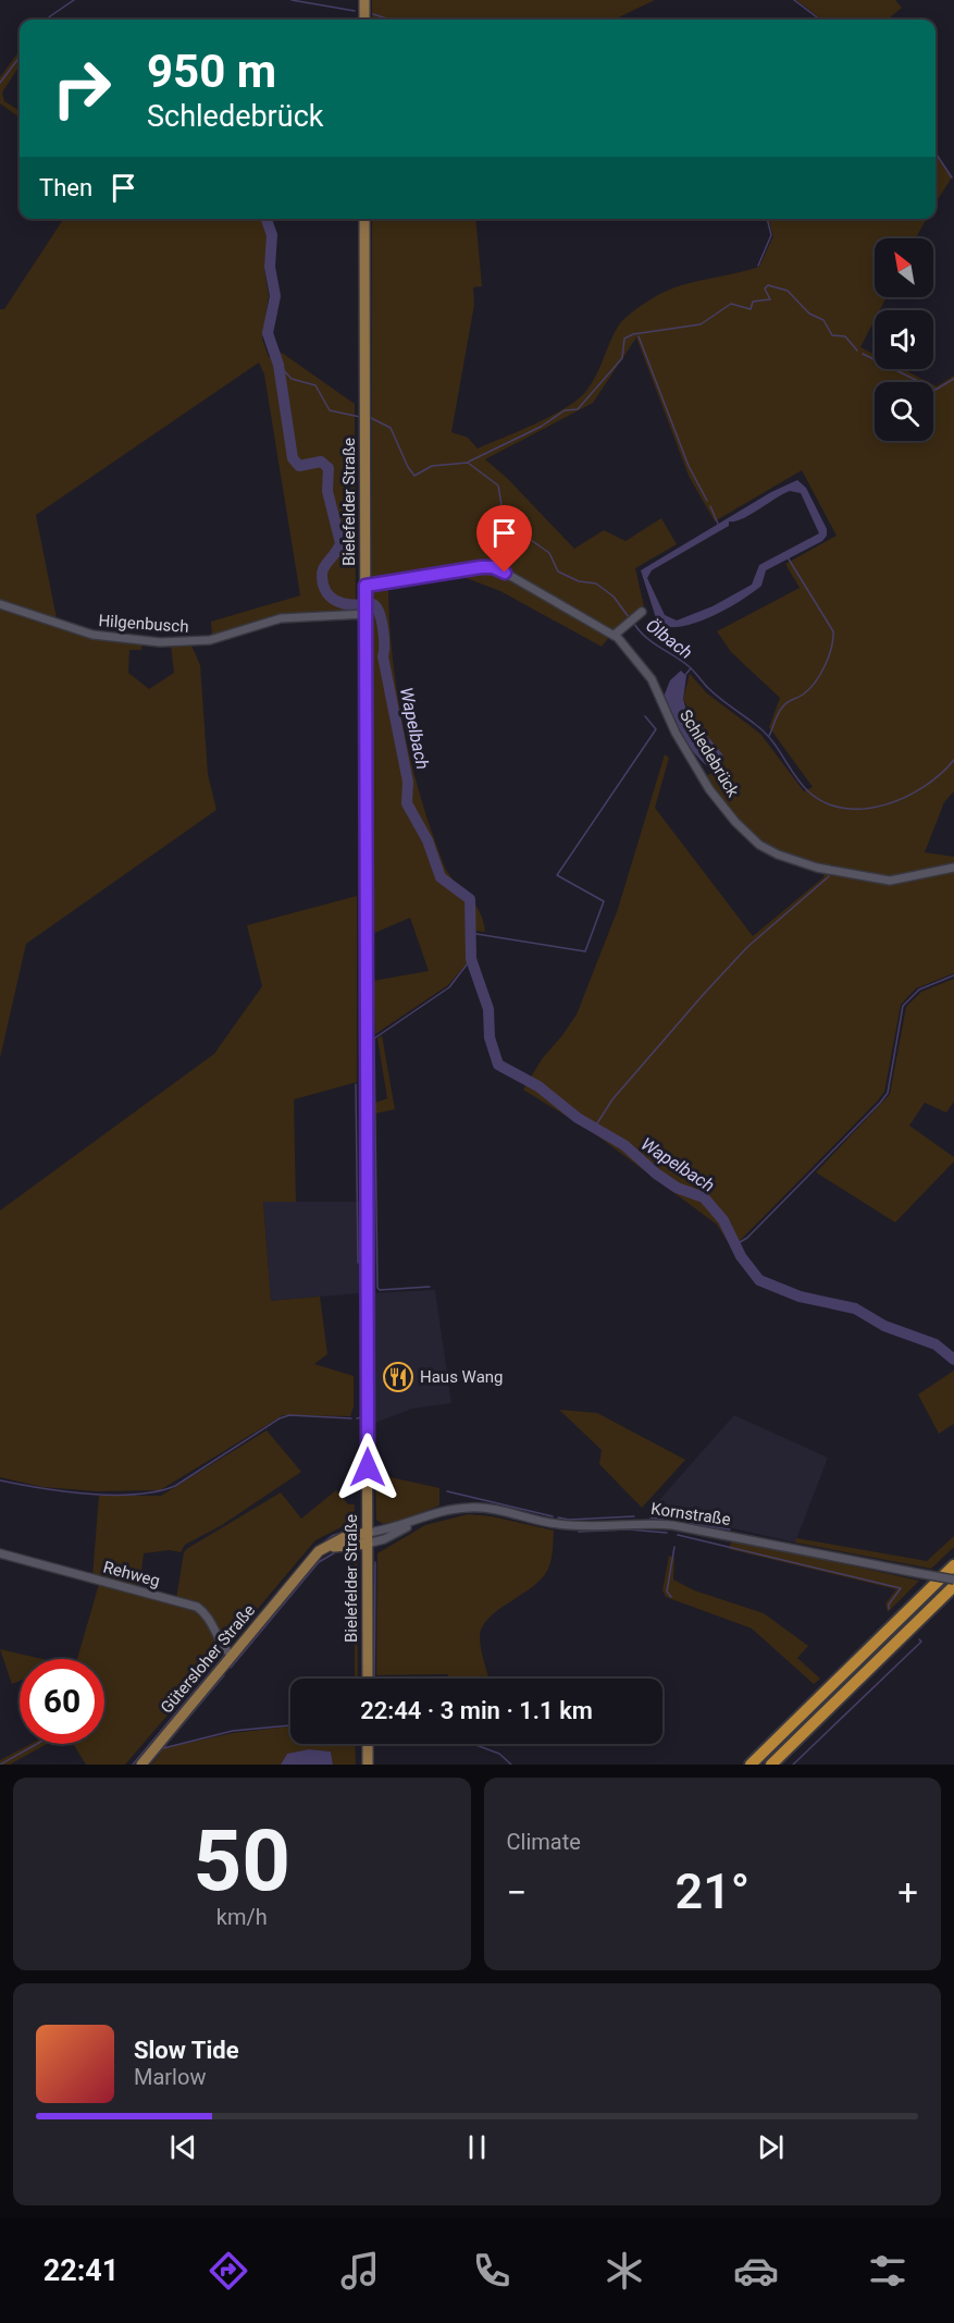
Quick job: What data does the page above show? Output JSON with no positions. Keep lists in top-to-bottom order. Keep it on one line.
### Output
{"streets":{"main road":["Bielefelder Straße","Gütersloher Straße"],"street":["Hilgenbusch","Schledebrück","Kornstraße","Rehweg"]},"crossings":[["Bielefelder Straße","Hilgenbusch"],["Bielefelder Straße","Schledebrück"],["Bielefelder Straße","Kornstraße"],["Bielefelder Straße","Gütersloher Straße"],["Kornstraße","Gütersloher Straße"],["Rehweg","Gütersloher Straße"]],"water":["Ölbach","Wapelbach"],"places":{"restaurant":["Haus Wang"]},"north":"top left","page":{"turn":["950 m","Schledebrück"],"then":"Then","limit":"60","trip":"22:44 · 3 min · 1.1 km","tile":[["50","km/h"],"Climate"],"heat":["−","21°","+"],"song":["Slow Tide","Marlow"],"tabs":"22:41"}}
